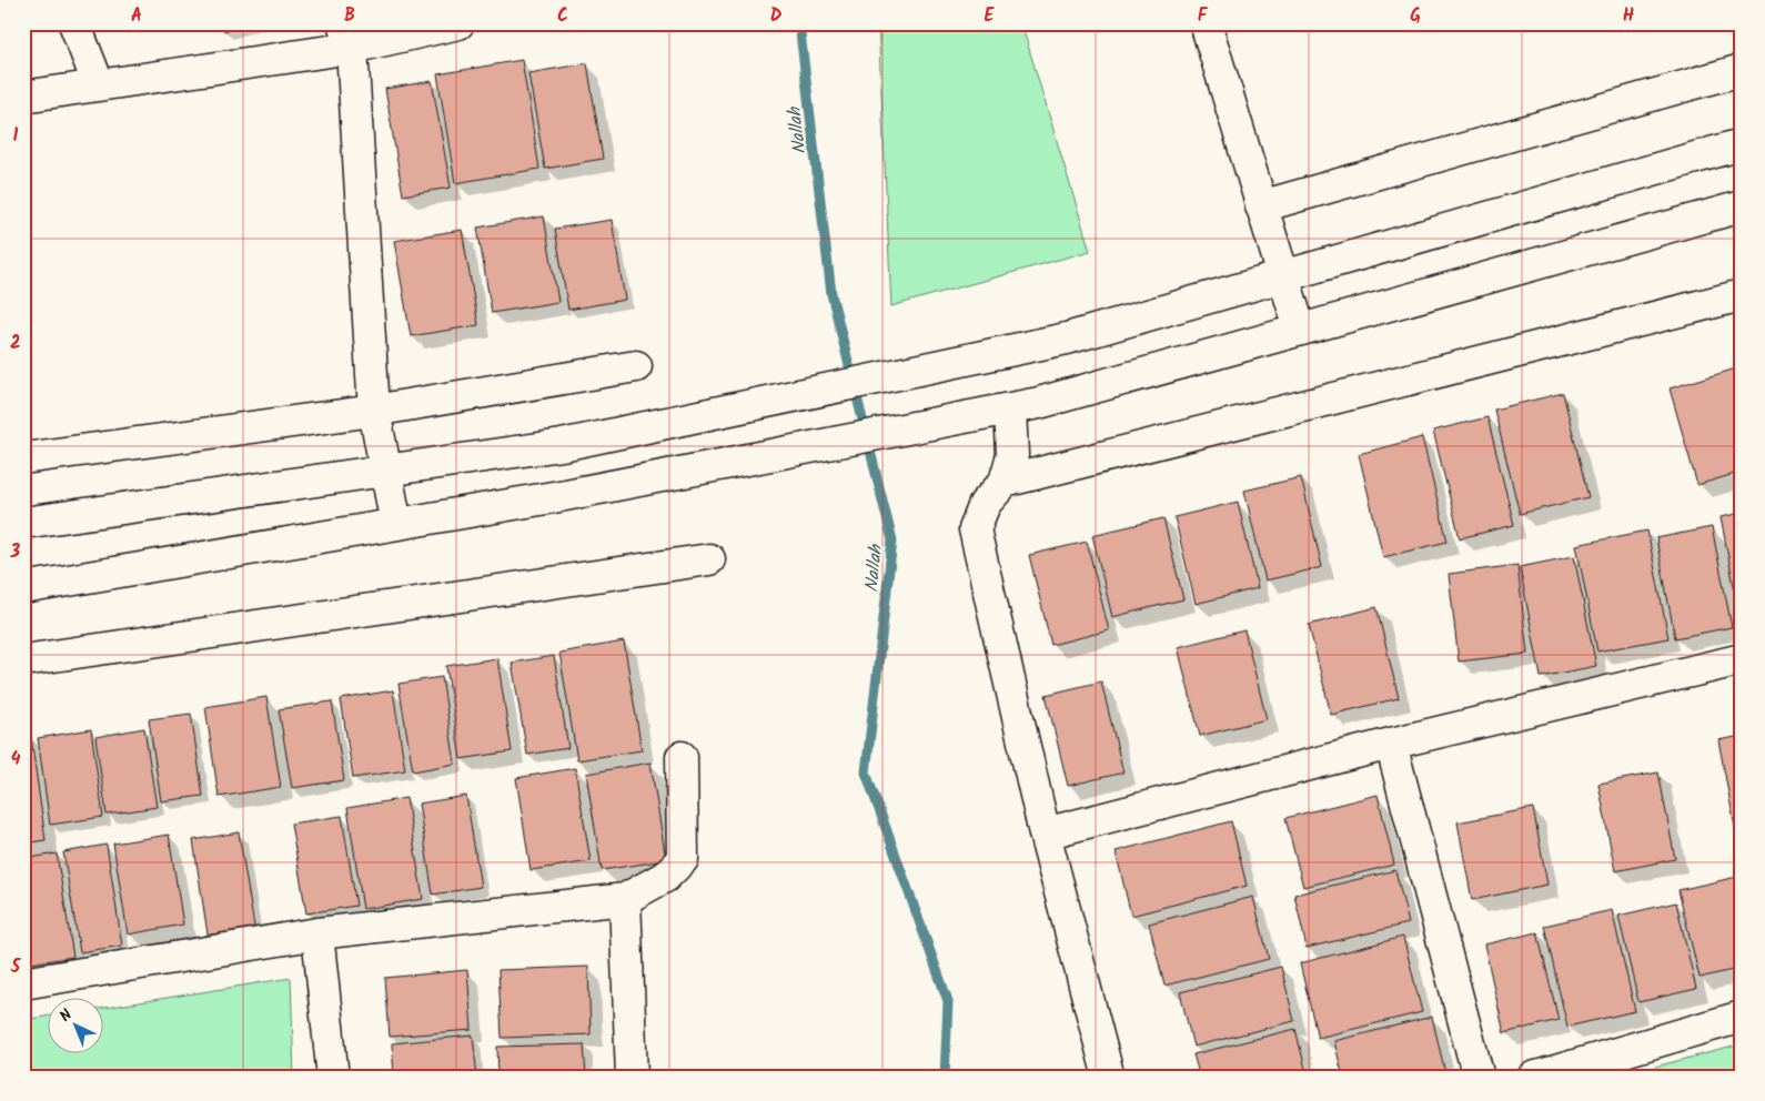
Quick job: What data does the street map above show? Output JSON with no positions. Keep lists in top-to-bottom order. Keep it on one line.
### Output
{"water":["Nallah"],"north":"top left","grid":{"columns":["A","B","C","D","E","F","G","H"],"rows":["1","2","3","4","5"]}}
